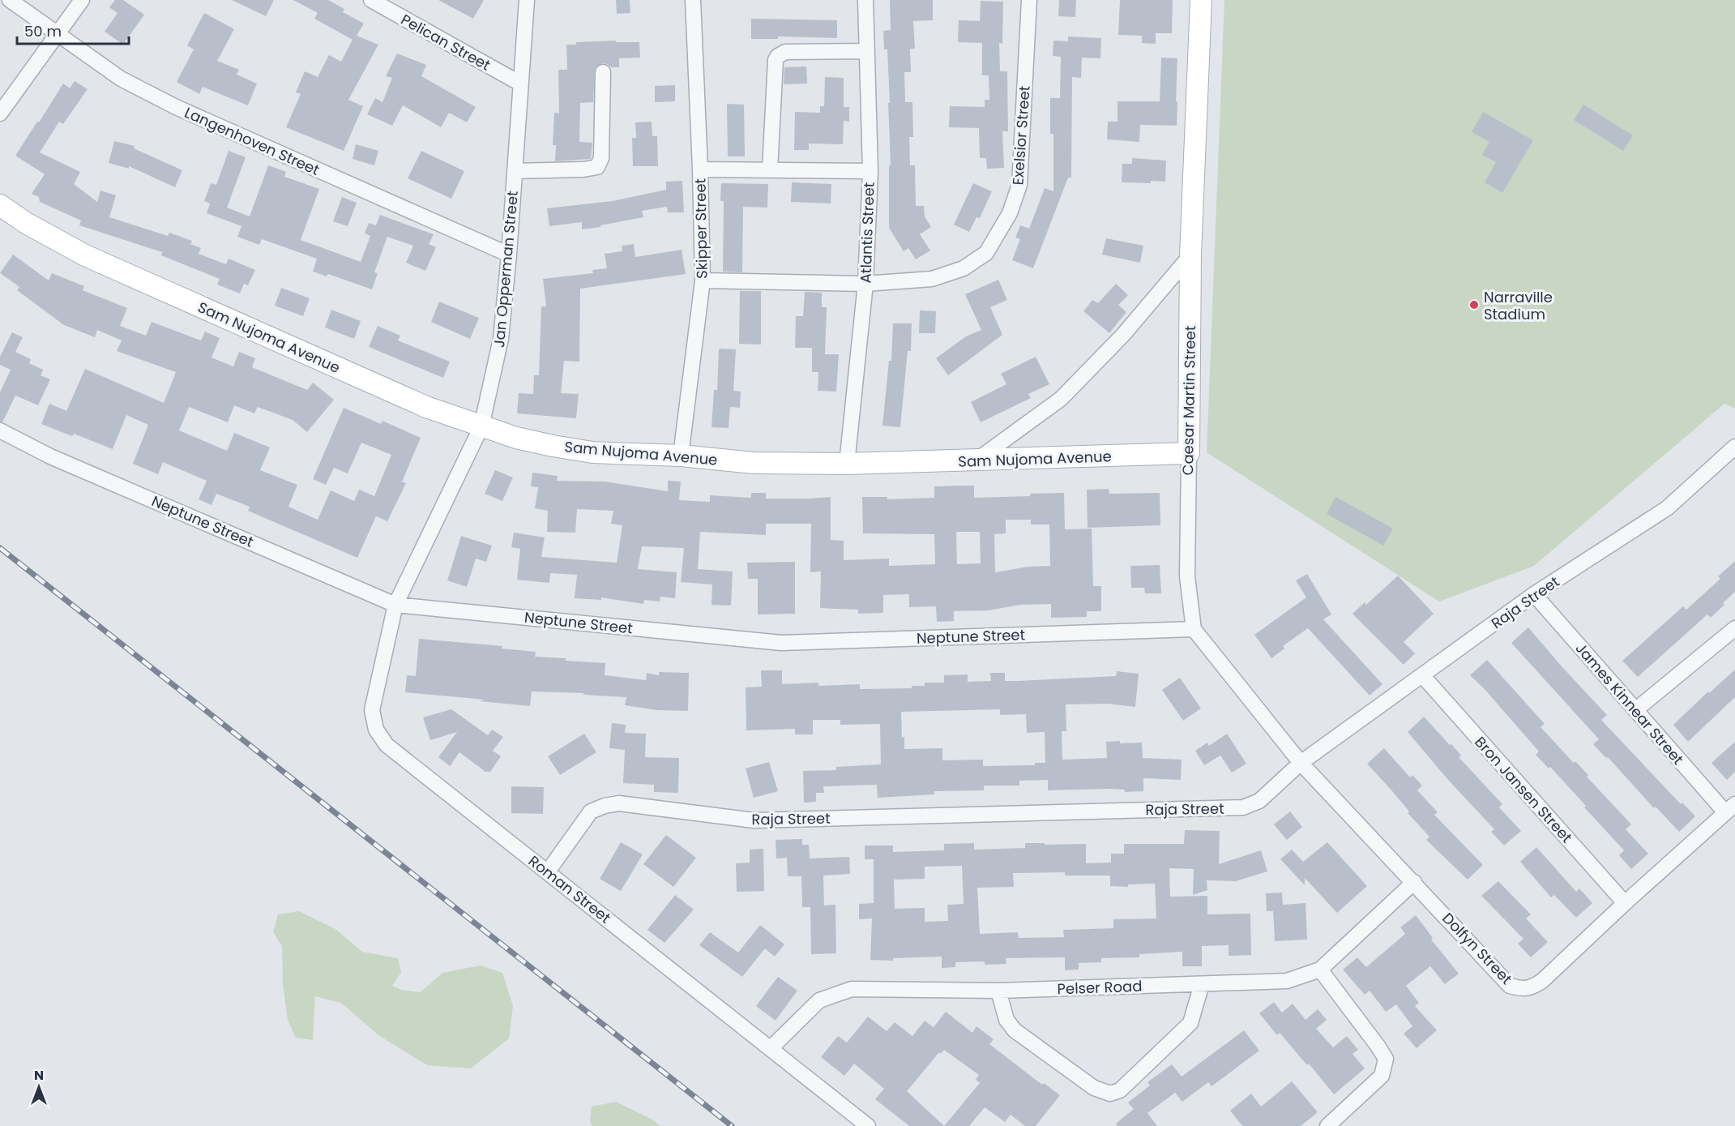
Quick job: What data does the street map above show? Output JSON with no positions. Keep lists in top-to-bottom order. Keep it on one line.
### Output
{"streets":{"street":["Pelican Street","Exelsior Street","Langenhoven Street","Skipper Street","Atlantis Street","Jan Opperman Street","Sam Nujoma Avenue","Caesar Martin Street","Neptune Street","Raja Street","James Kinnear Street","Bron Jansen Street","Roman Street","Dolfyn Street","Pelser Road"]},"crossings":[["Pelican Street","Jan Opperman Street"],["Exelsior Street","Skipper Street"],["Exelsior Street","Atlantis Street"],["Langenhoven Street","Jan Opperman Street"],["Skipper Street","Sam Nujoma Avenue"],["Atlantis Street","Sam Nujoma Avenue"],["Jan Opperman Street","Sam Nujoma Avenue"],["Jan Opperman Street","Neptune Street"],["Jan Opperman Street","Roman Street"],["Sam Nujoma Avenue","Caesar Martin Street"],["Caesar Martin Street","Neptune Street"],["Neptune Street","Roman Street"],["Raja Street","James Kinnear Street"],["Raja Street","Bron Jansen Street"],["Raja Street","Roman Street"],["Raja Street","Dolfyn Street"],["James Kinnear Street","Dolfyn Street"],["Bron Jansen Street","Dolfyn Street"],["Roman Street","Pelser Road"],["Dolfyn Street","Pelser Road"]],"places":["Narraville Stadium"],"scale_bar":"50 m","north":"top"}
